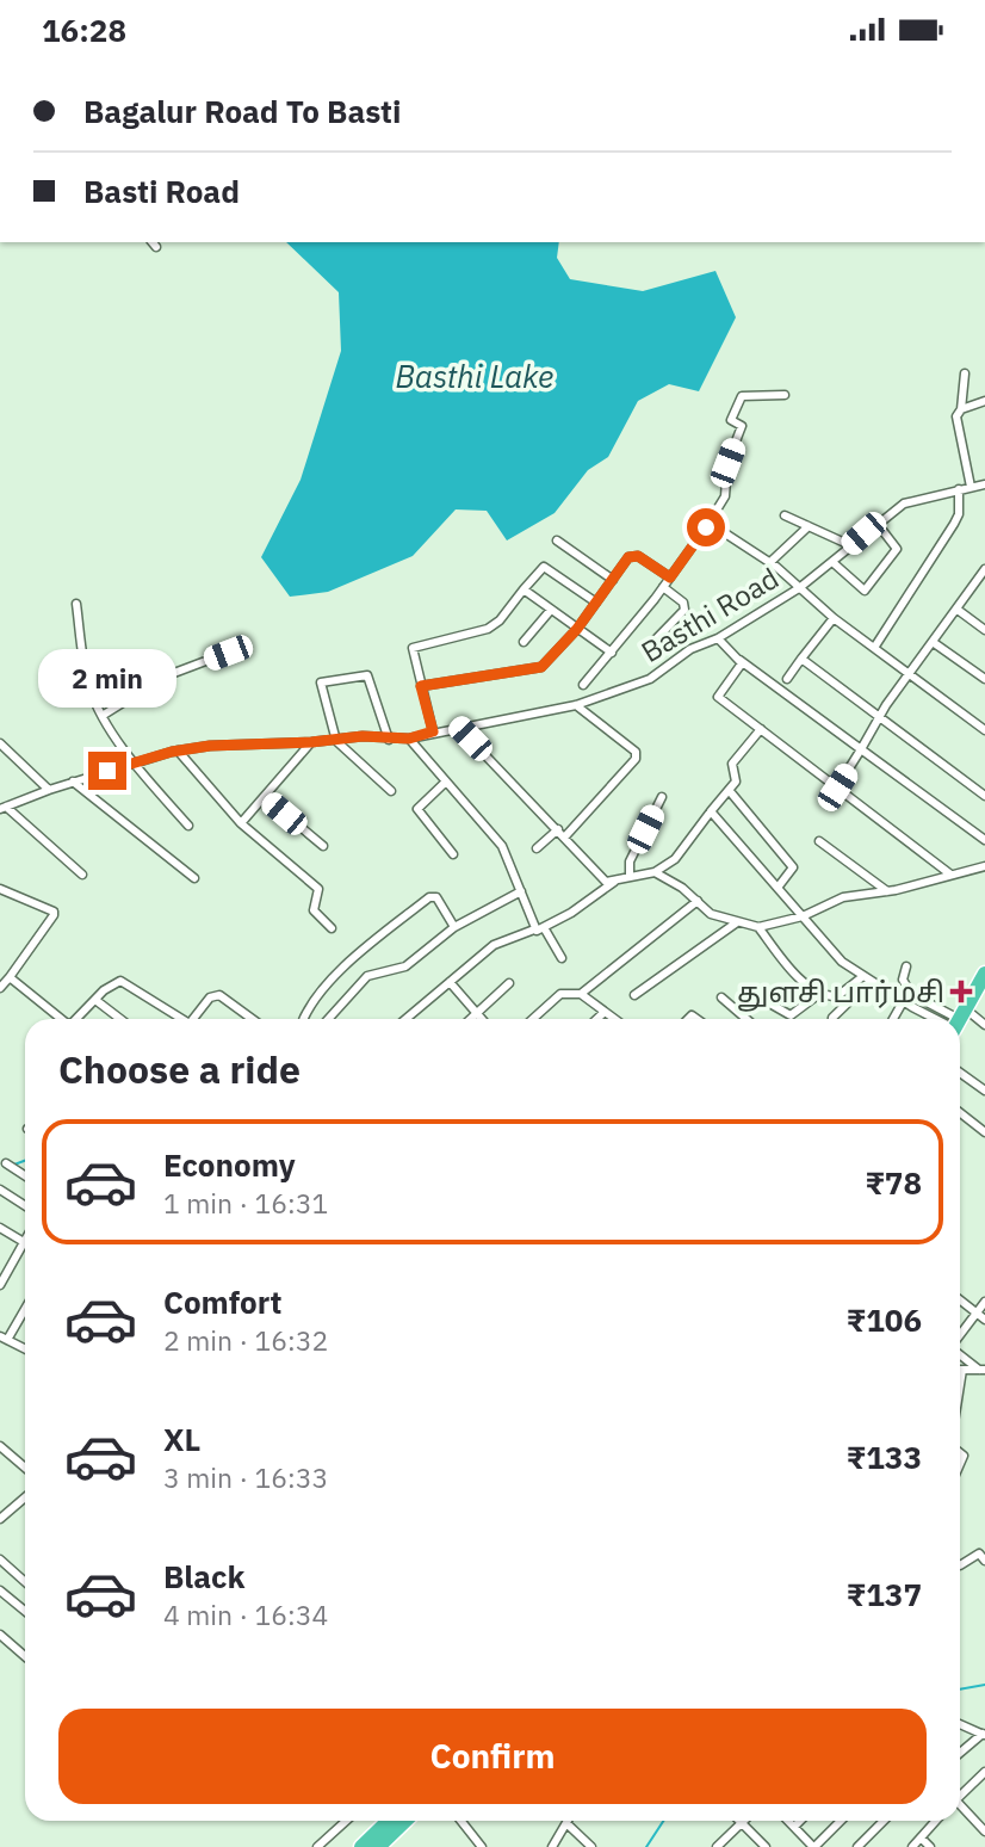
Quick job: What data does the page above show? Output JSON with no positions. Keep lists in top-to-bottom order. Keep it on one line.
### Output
{"streets":{"street":["Basthi Road"]},"water":["Basthi Lake"],"places":{"health":["துளசி பார்மசி"]},"page":{"status":"16:28","banner":["Bagalur Road To Basti","Basti Road"],"bubble":"2 min","heading":"Choose a ride","list":[{"name":"Economy","note":"1 min · 16:31","value":"₹78"},{"name":"Comfort","note":"2 min · 16:32","value":"₹106"},{"name":"XL","note":"3 min · 16:33","value":"₹133"},{"name":"Black","note":"4 min · 16:34","value":"₹137"}],"buttons":"Confirm"}}
